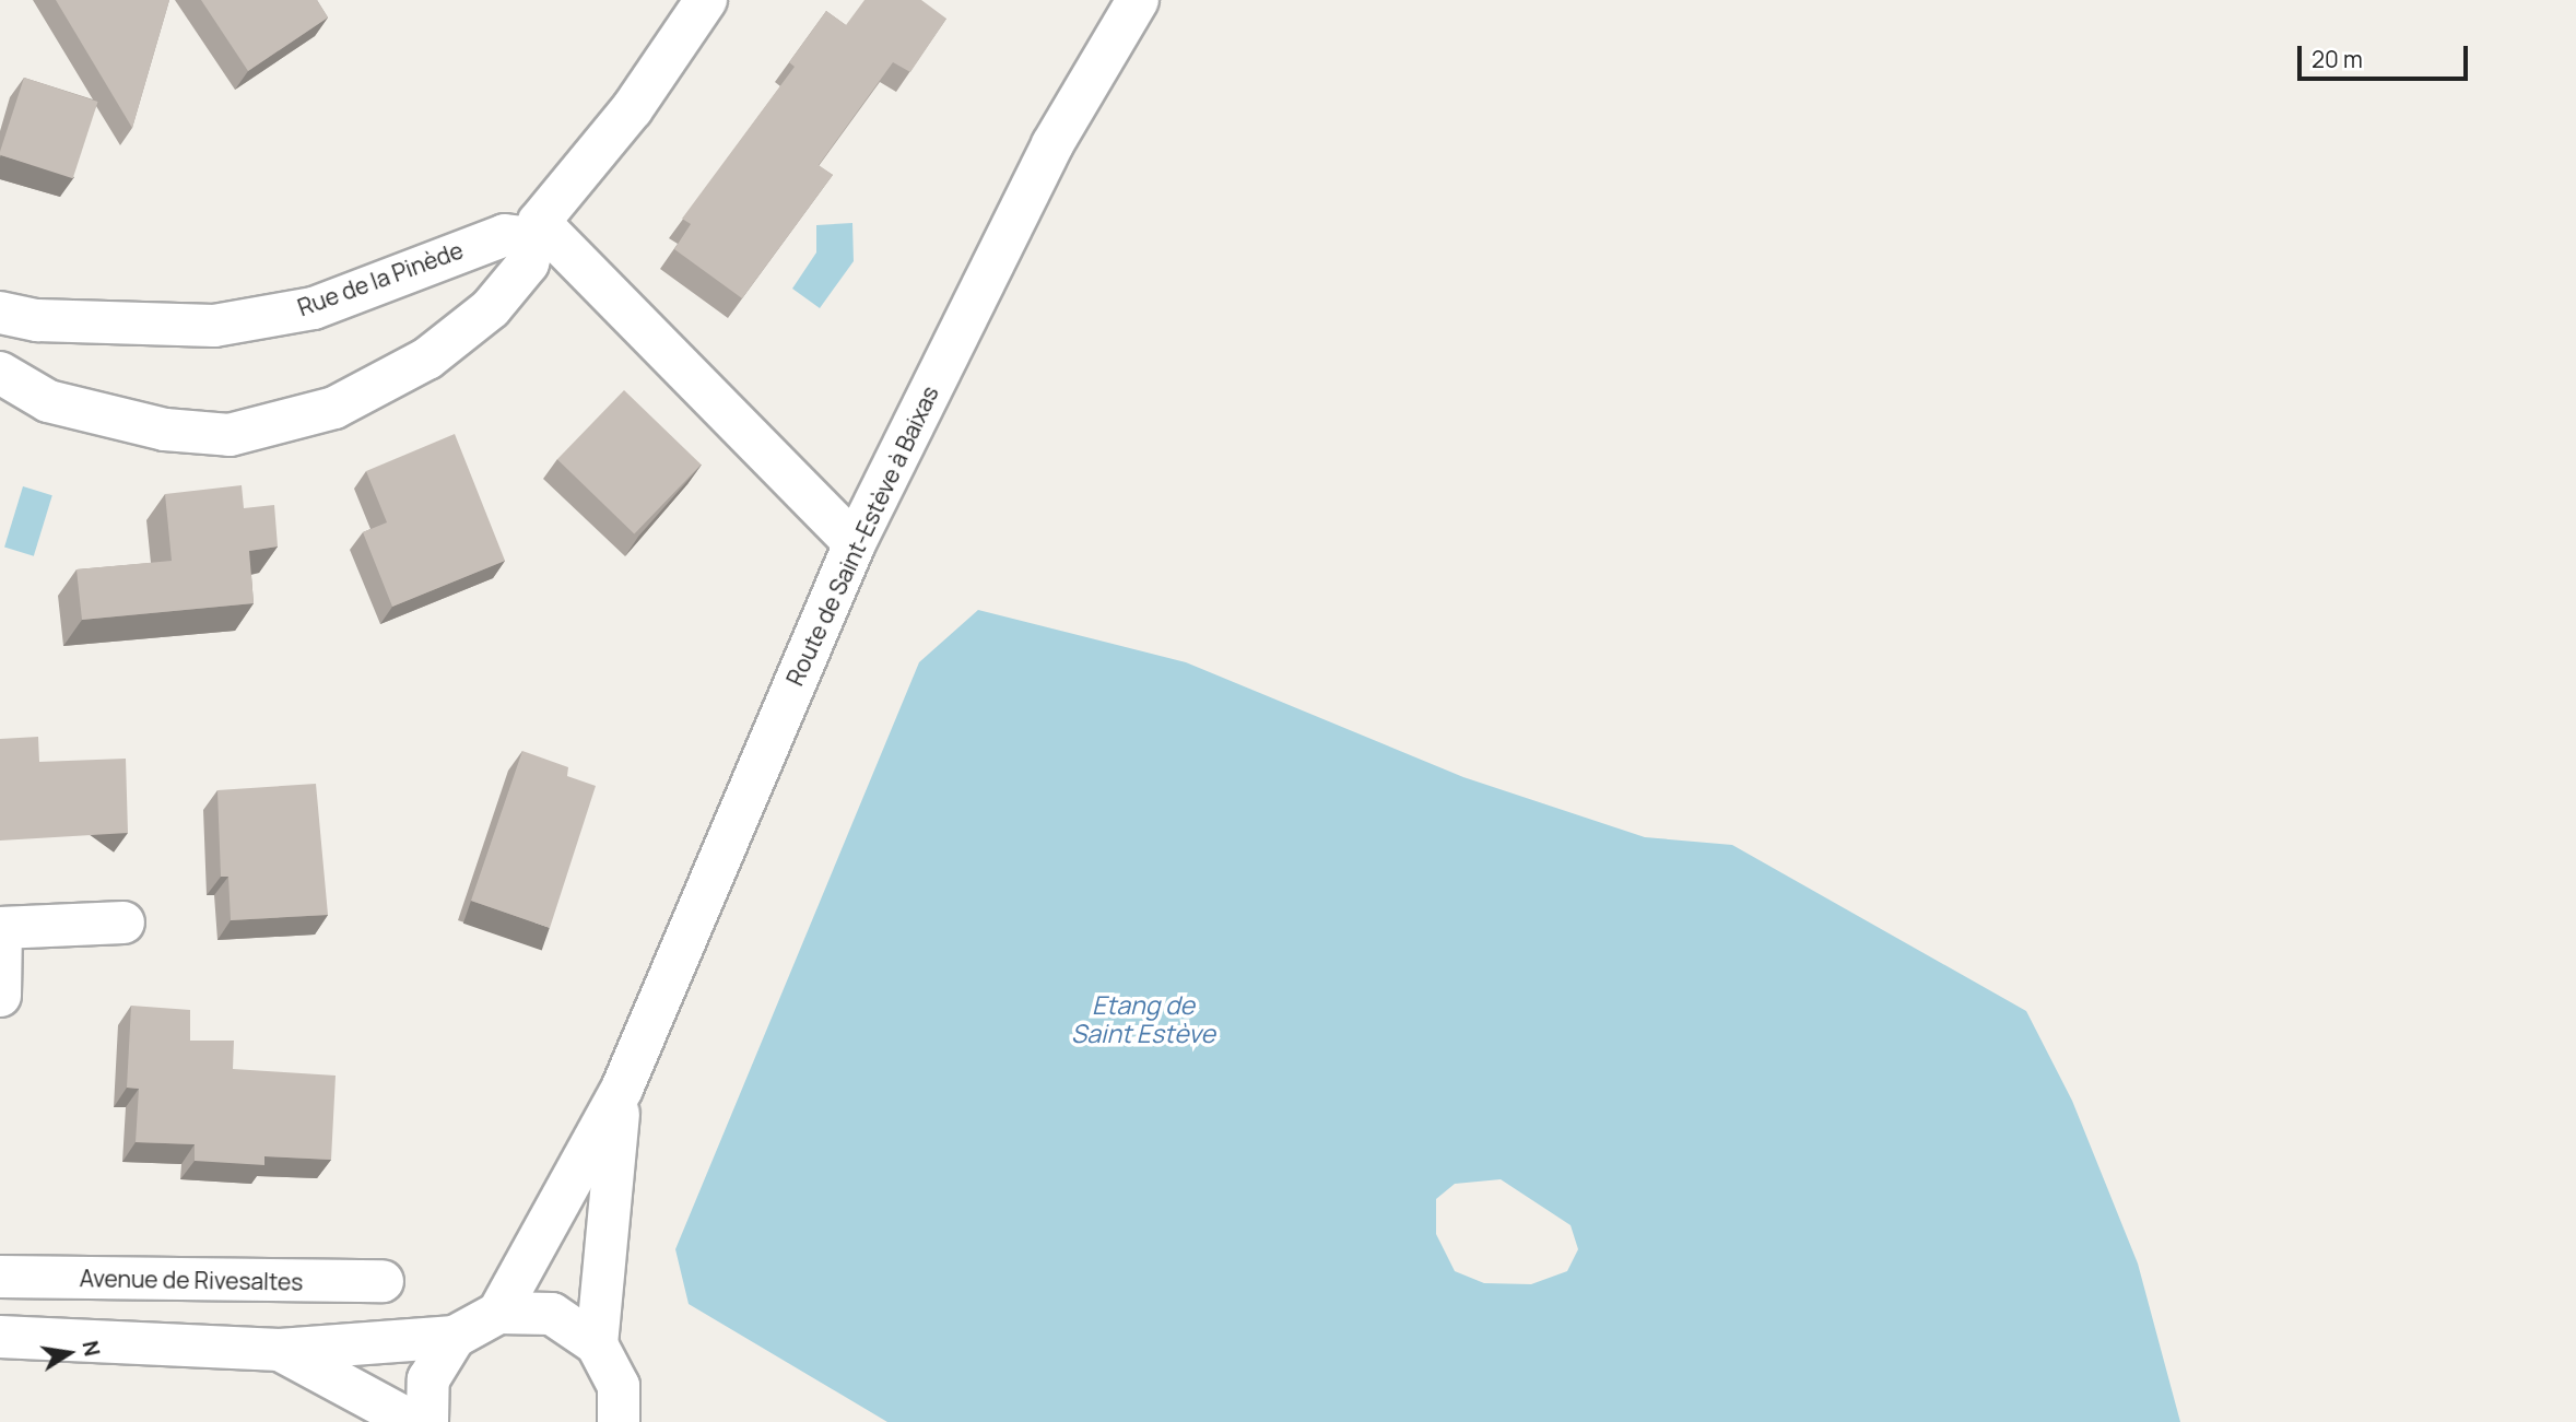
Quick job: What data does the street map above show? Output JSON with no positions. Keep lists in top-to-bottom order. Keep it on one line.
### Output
{"streets":{"street":["Rue de la Pinède","Route de Saint-Estève à Baixas","Avenue de Rivesaltes"]},"water":["Etang de Saint Estève"],"scale_bar":"20 m","north":"right"}
